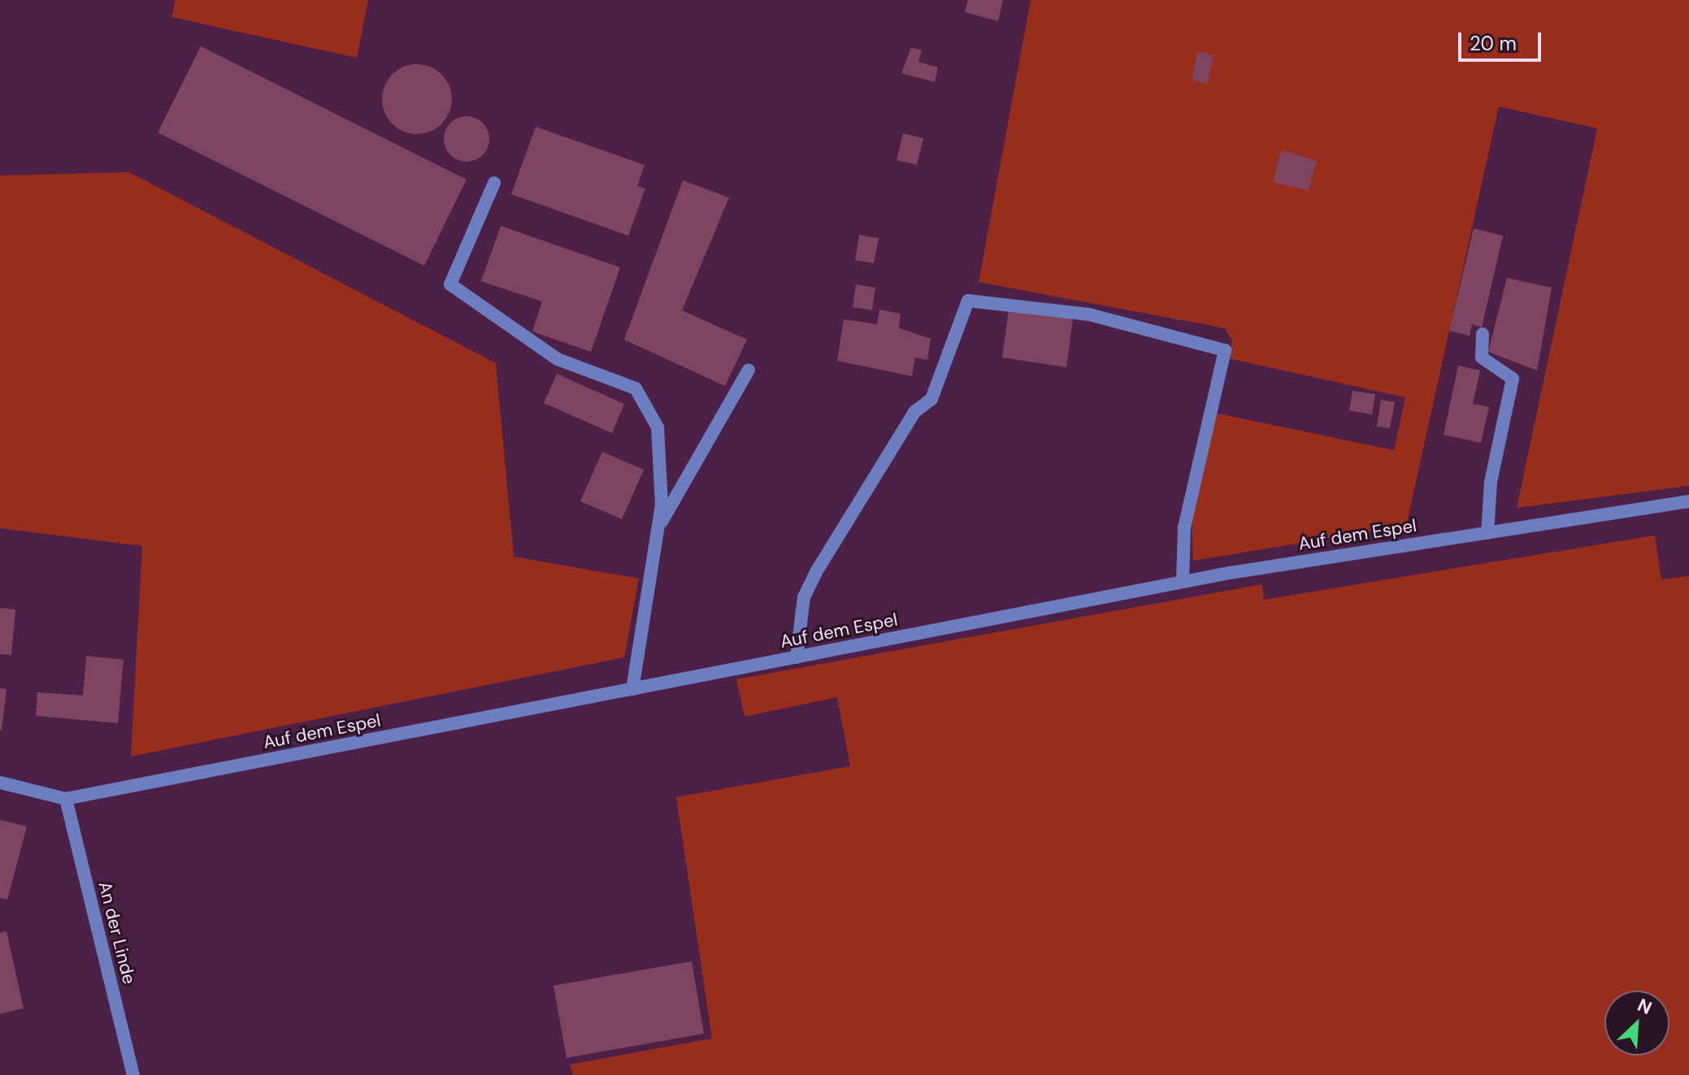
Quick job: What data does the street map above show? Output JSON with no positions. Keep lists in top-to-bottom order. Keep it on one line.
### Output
{"streets":{"street":["Auf dem Espel","An der Linde"]},"crossings":[["Auf dem Espel","An der Linde"]],"scale_bar":"20 m","north":"top right"}
